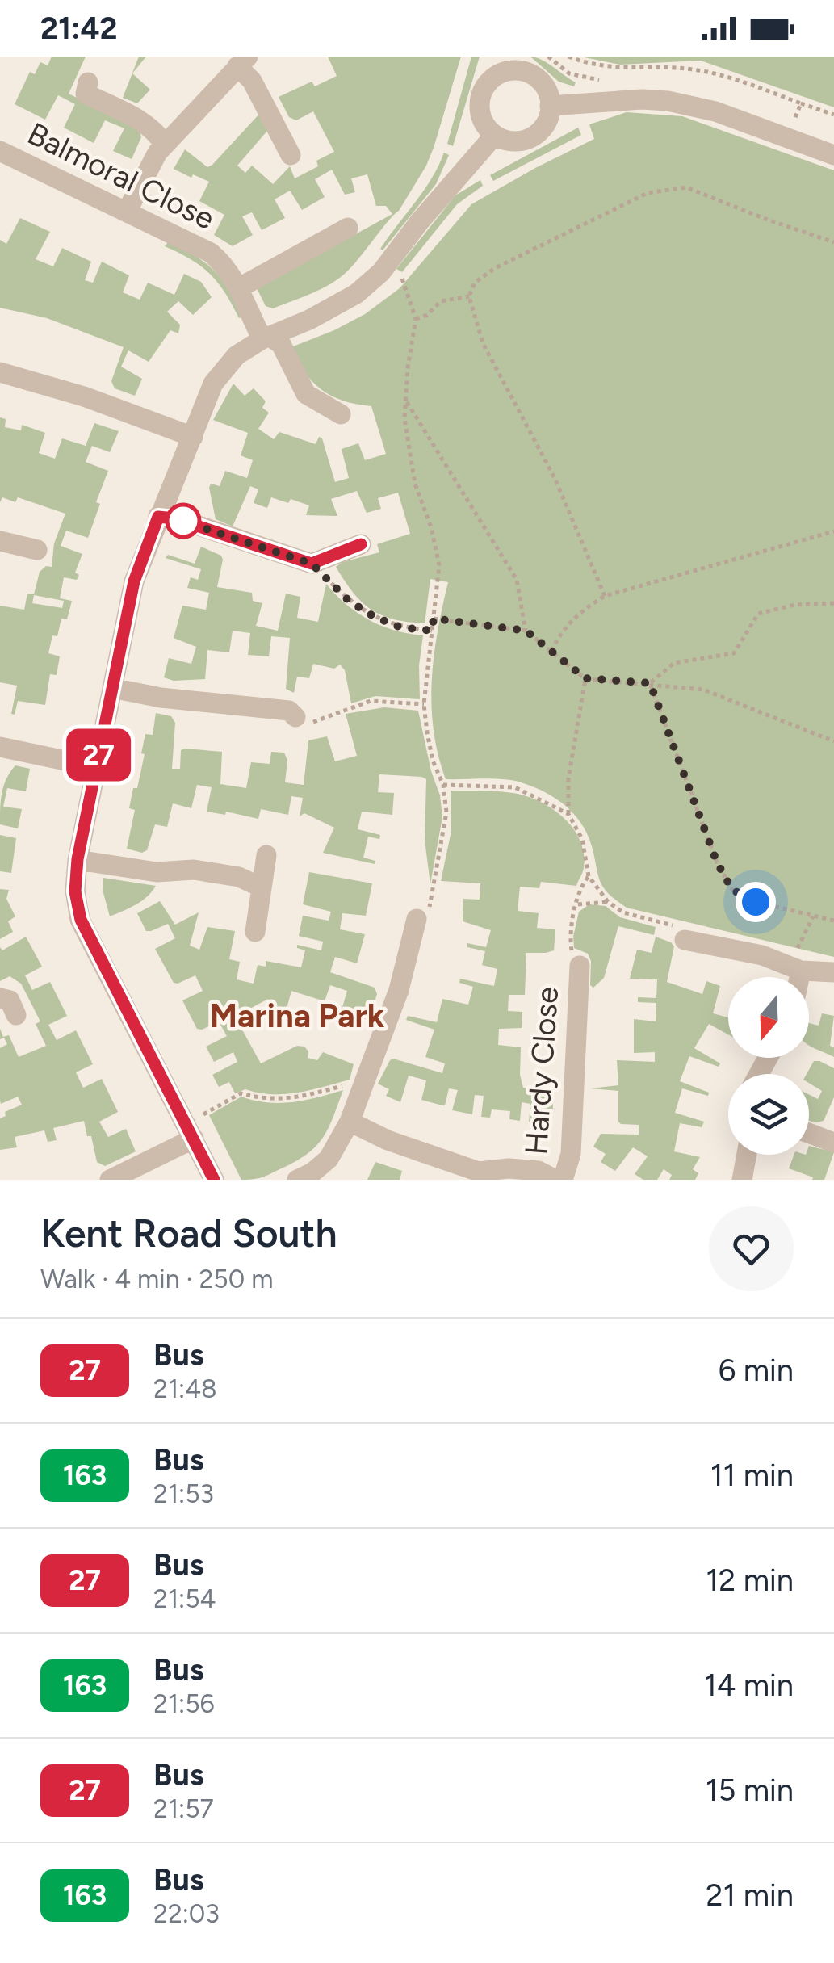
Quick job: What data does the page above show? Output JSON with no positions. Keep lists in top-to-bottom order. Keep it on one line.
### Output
{"streets":{"street":["Balmoral Close","Hardy Close"]},"districts":["Marina Park"],"lines":["bus line 27"],"north":"bottom","page":{"status":"21:42","on_map":"27","heading":["Kent Road South","Walk · 4 min · 250 m"],"list":[{"mark":"27","name":"Bus","note":"21:48","value":"6 min"},{"mark":"163","name":"Bus","note":"21:53","value":"11 min"},{"mark":"27","name":"Bus","note":"21:54","value":"12 min"},{"mark":"163","name":"Bus","note":"21:56","value":"14 min"},{"mark":"27","name":"Bus","note":"21:57","value":"15 min"},{"mark":"163","name":"Bus","note":"22:03","value":"21 min"}]}}
